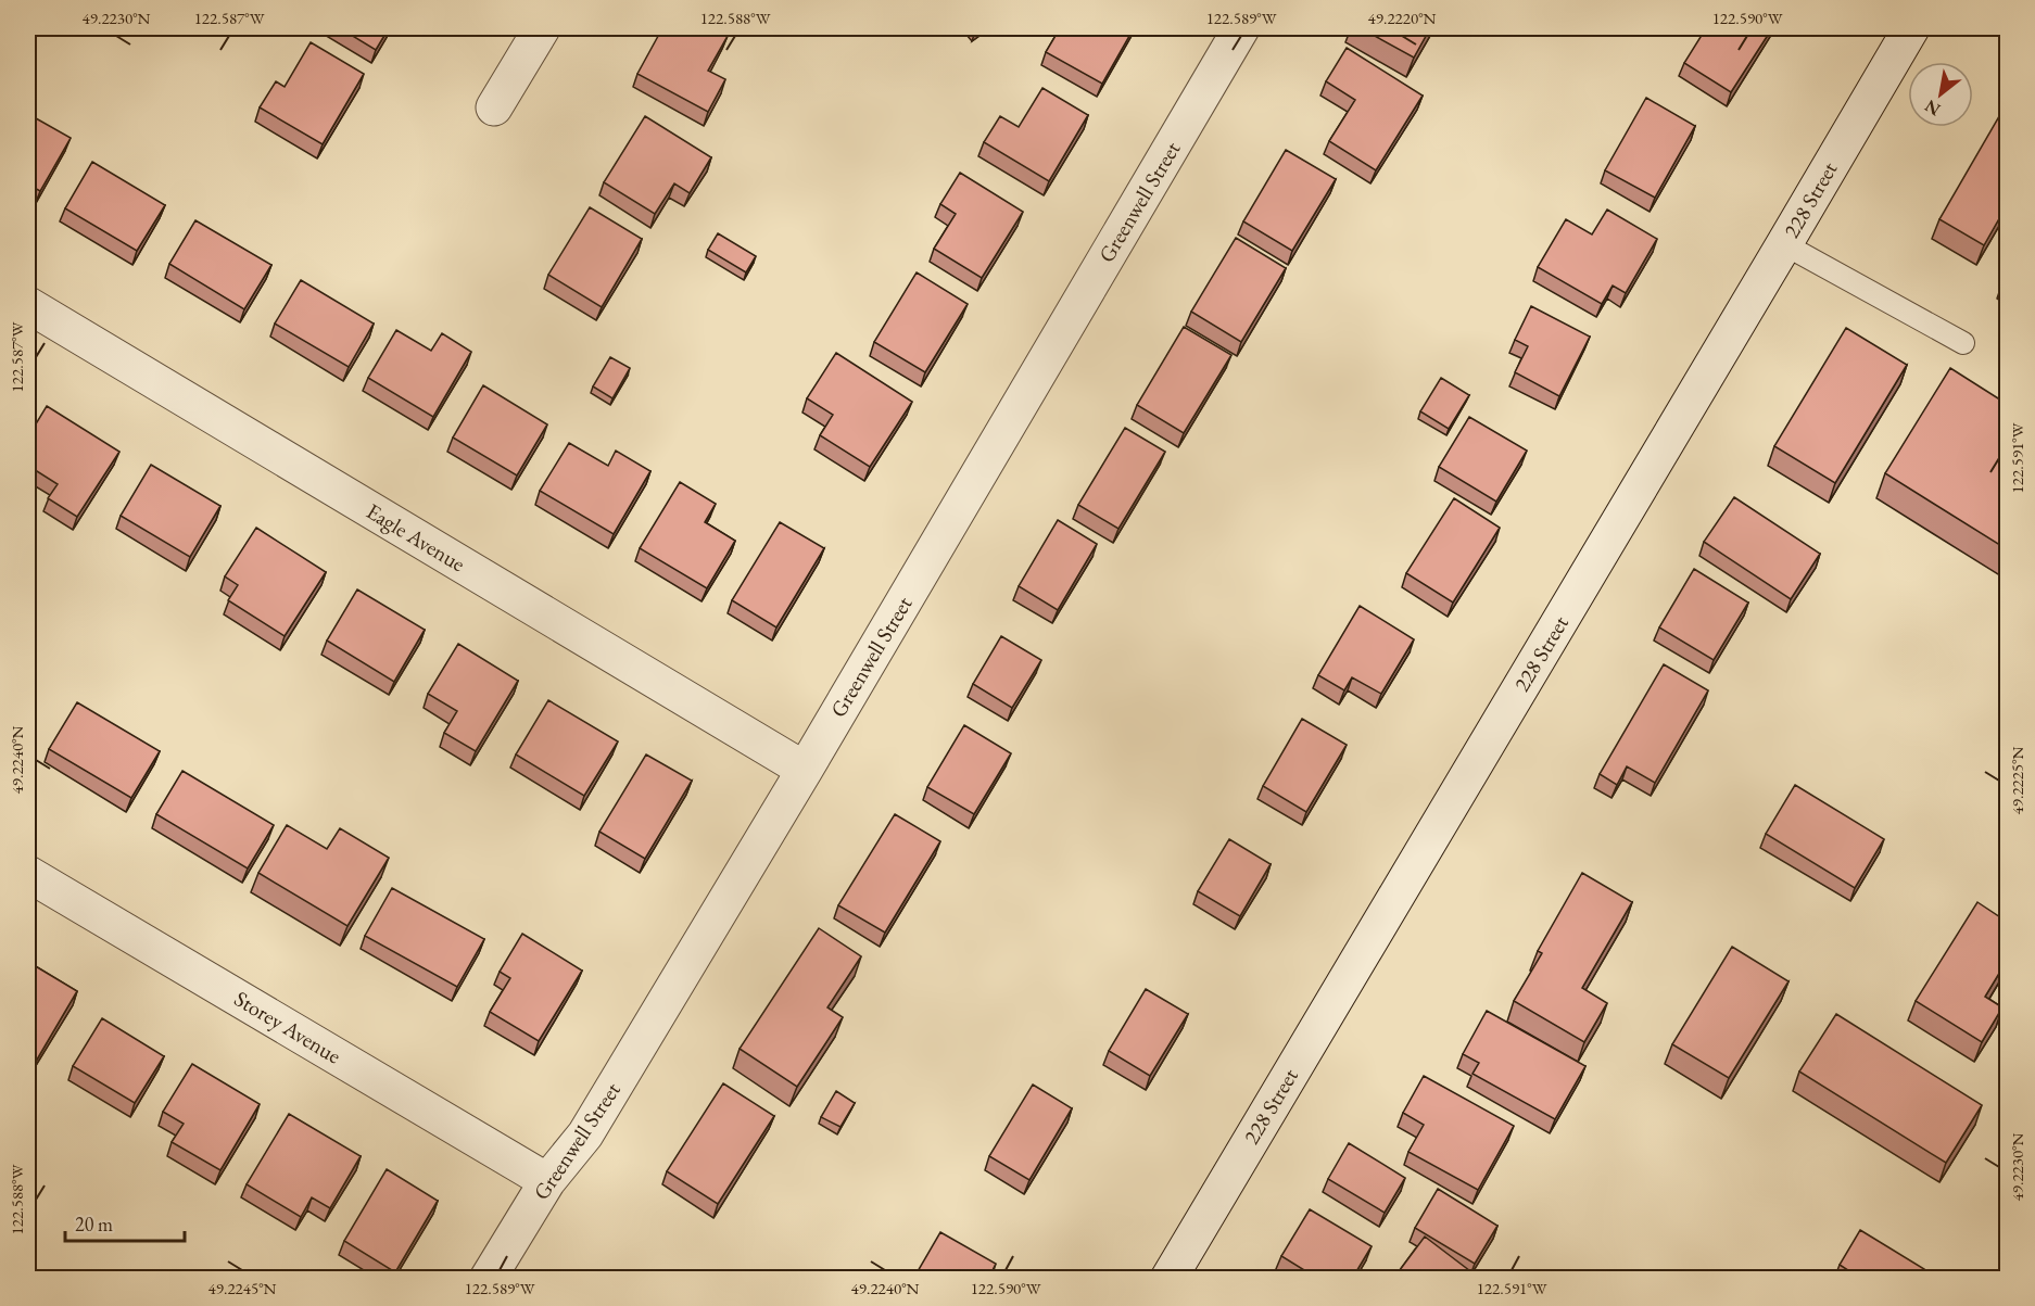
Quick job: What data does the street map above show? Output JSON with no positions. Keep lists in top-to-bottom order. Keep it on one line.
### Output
{"streets":{"street":["228 Street","Greenwell Street","Eagle Avenue","Storey Avenue"]},"crossings":[["Greenwell Street","Eagle Avenue"],["Greenwell Street","Storey Avenue"]],"scale_bar":"20 m","north":"bottom left","coordinates":["49.2230°N","122.587°W","122.588°W","122.589°W","49.2220°N","122.590°W","122.591°W","49.2240°N","49.2225°N","49.2245°N"]}
